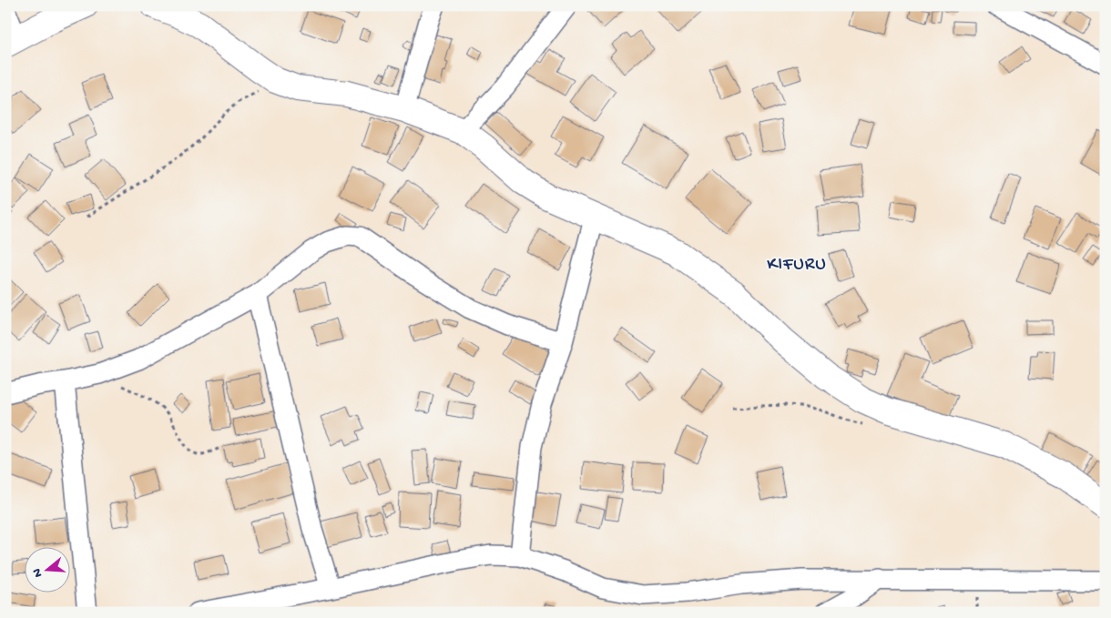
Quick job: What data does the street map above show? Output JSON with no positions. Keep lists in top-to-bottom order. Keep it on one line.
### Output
{"districts":["KIFURU"],"north":"left"}
